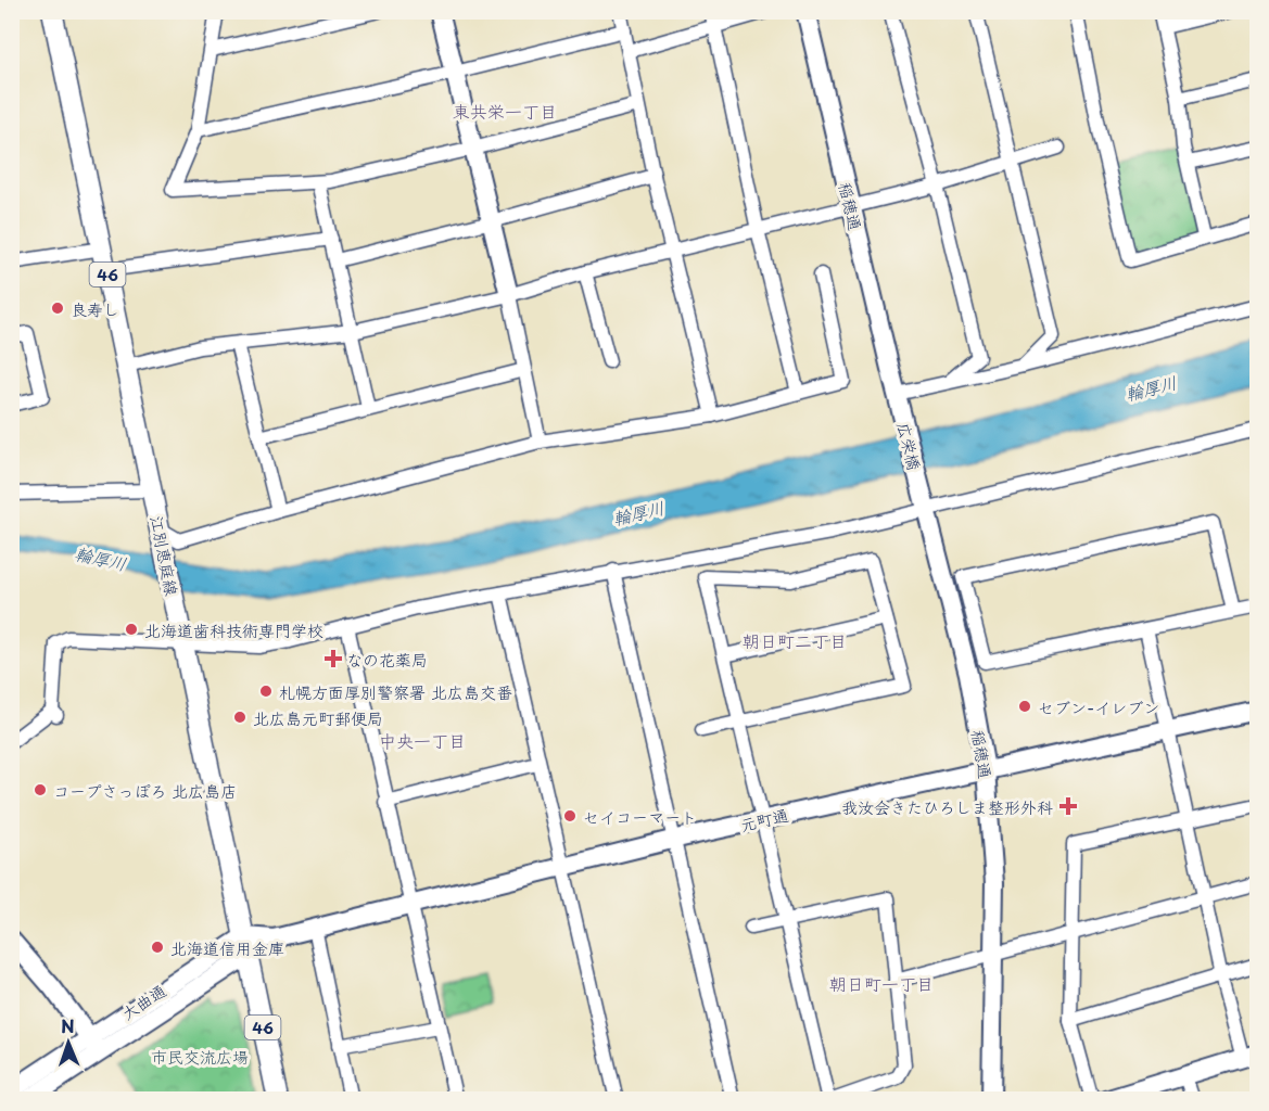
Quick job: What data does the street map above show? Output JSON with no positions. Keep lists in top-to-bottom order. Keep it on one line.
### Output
{"streets":{"main road":["46","江別恵庭線"],"street":["稲穂通","広栄橋","元町通","大曲通"]},"crossings":[["稲穂通","広栄橋"],["稲穂通","元町通"],["江別恵庭線","元町通"],["江別恵庭線","大曲通"],["元町通","大曲通"]],"districts":["東共栄一丁目","朝日町二丁目","中央一丁目","朝日町一丁目"],"water":["輪厚川"],"parks":["市民交流広場"],"places":{"other":["良寿し","北海道歯科技術専門学校","札幌方面厚別警察署 北広島交番","セブン-イレブン","北広島元町郵便局","コープさっぽろ 北広島店","セイコーマート","北海道信用金庫"],"health":["なの花薬局","我汝会きたひろしま整形外科"]},"north":"top"}
